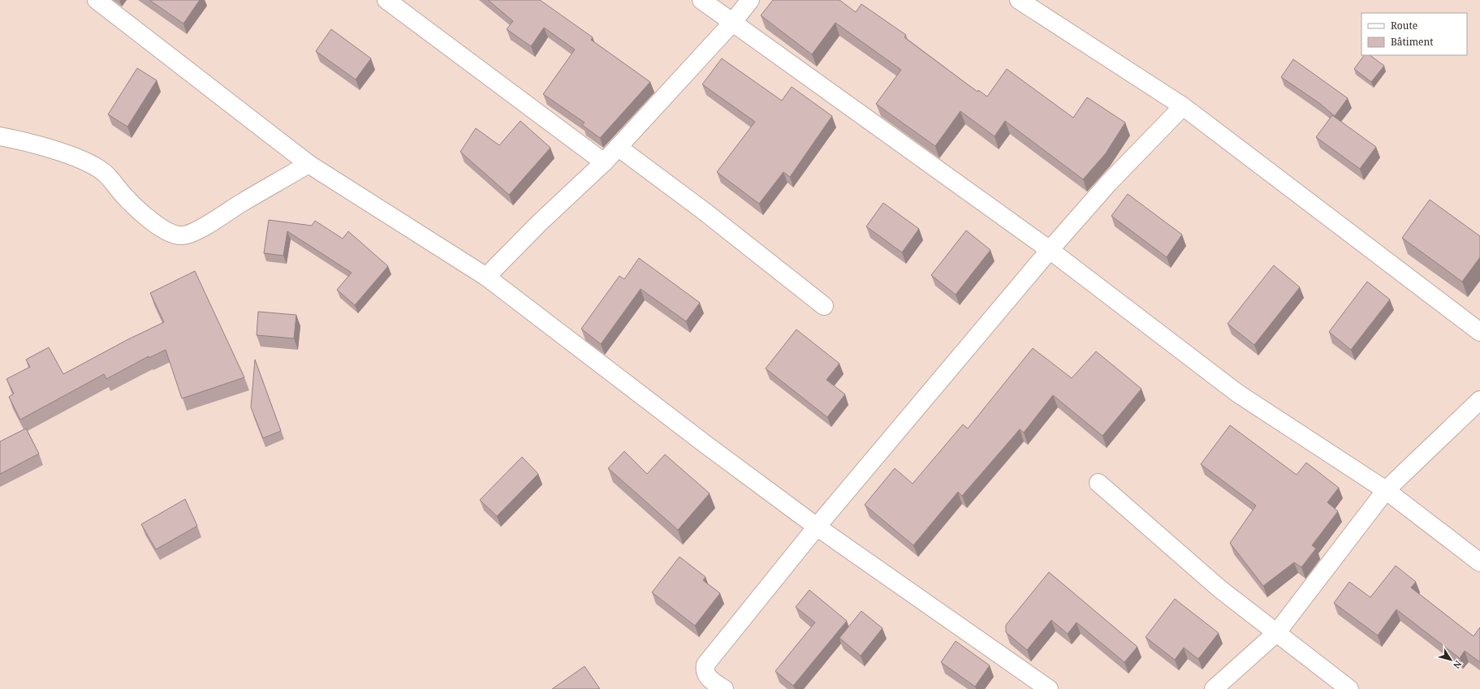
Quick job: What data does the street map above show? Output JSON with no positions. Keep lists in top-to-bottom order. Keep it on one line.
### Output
{"legend":["Route","Bâtiment"],"north":"bottom right"}
